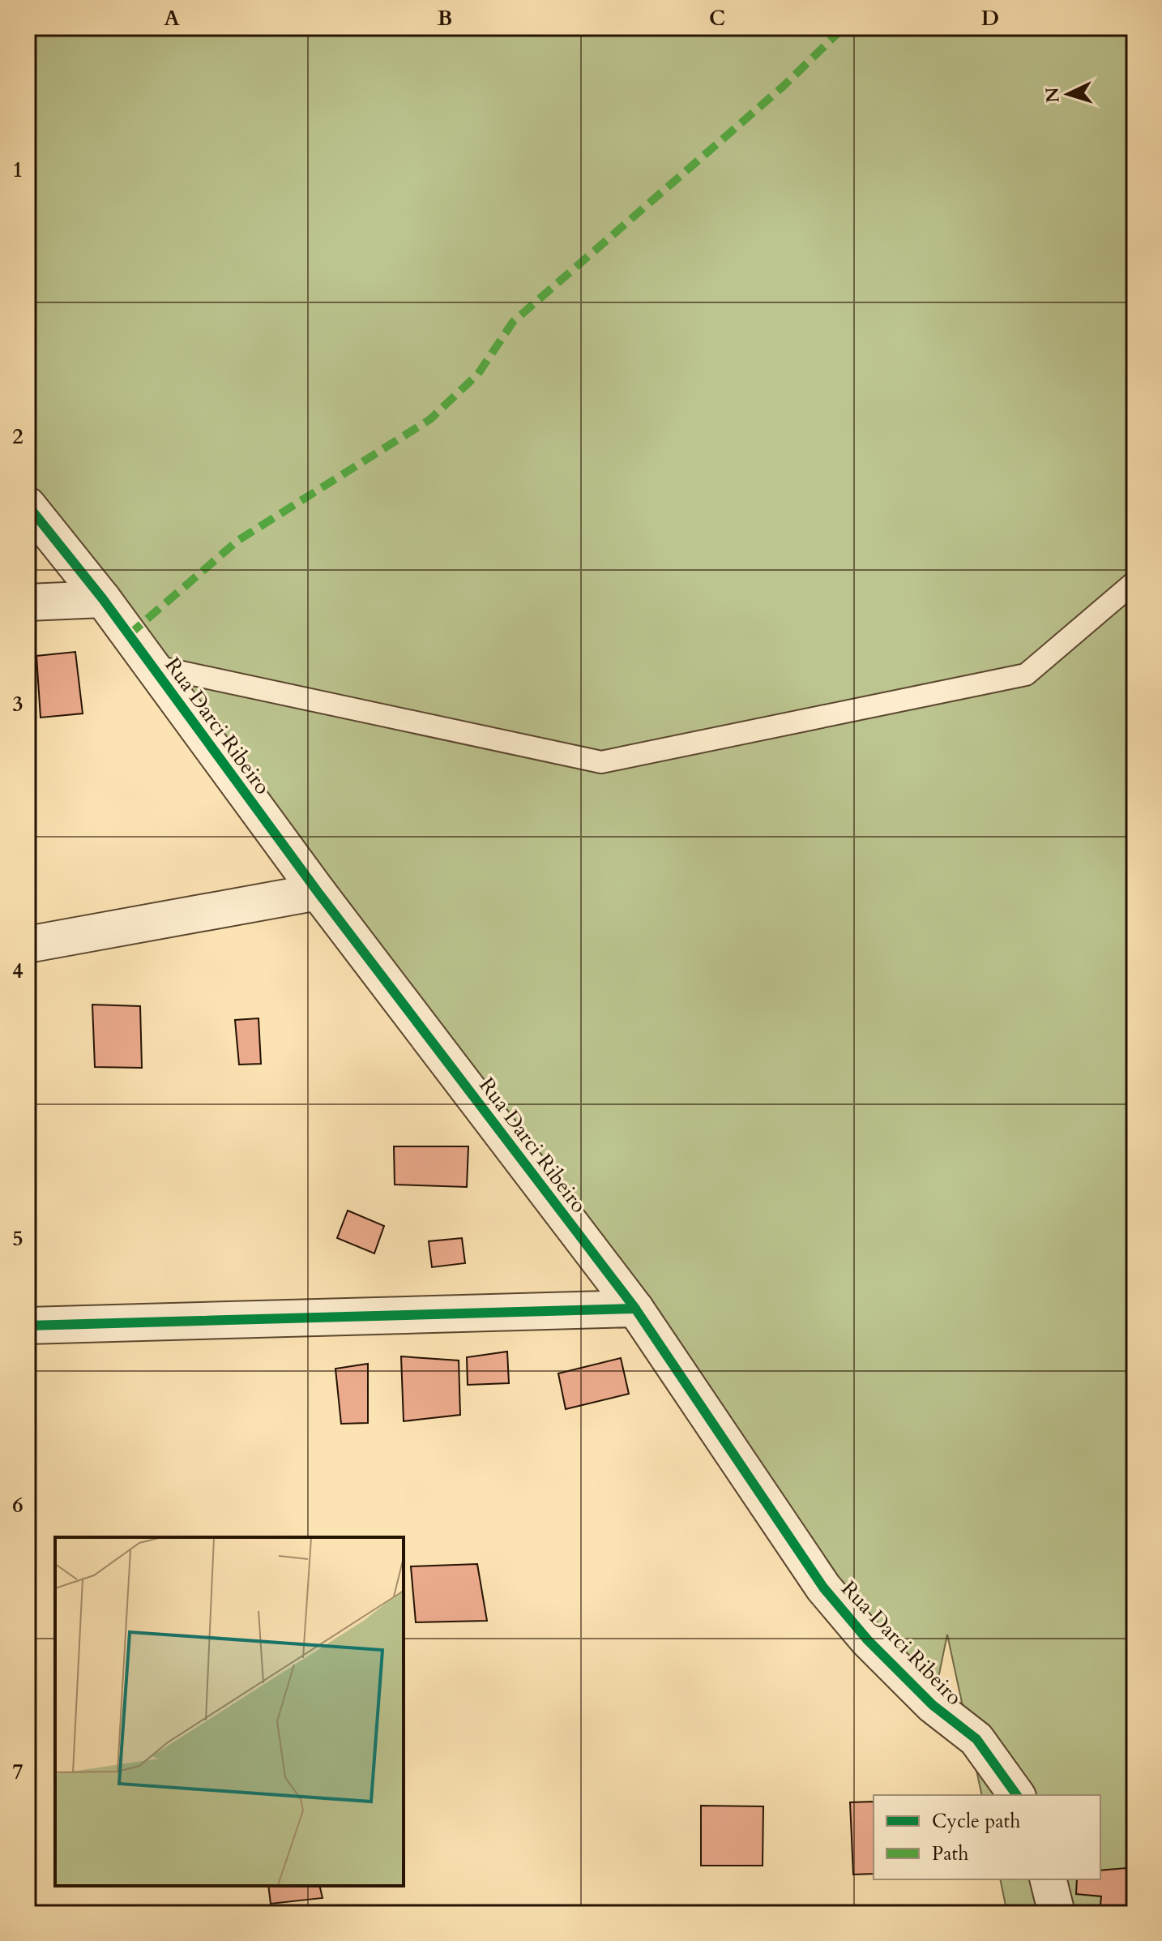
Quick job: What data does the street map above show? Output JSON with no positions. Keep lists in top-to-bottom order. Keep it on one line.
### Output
{"streets":{"street":["Rua Darci Ribeiro"]},"legend":["Cycle path","Path"],"north":"left","grid":{"columns":["A","B","C","D"],"rows":["1","2","3","4","5","6","7"]}}
